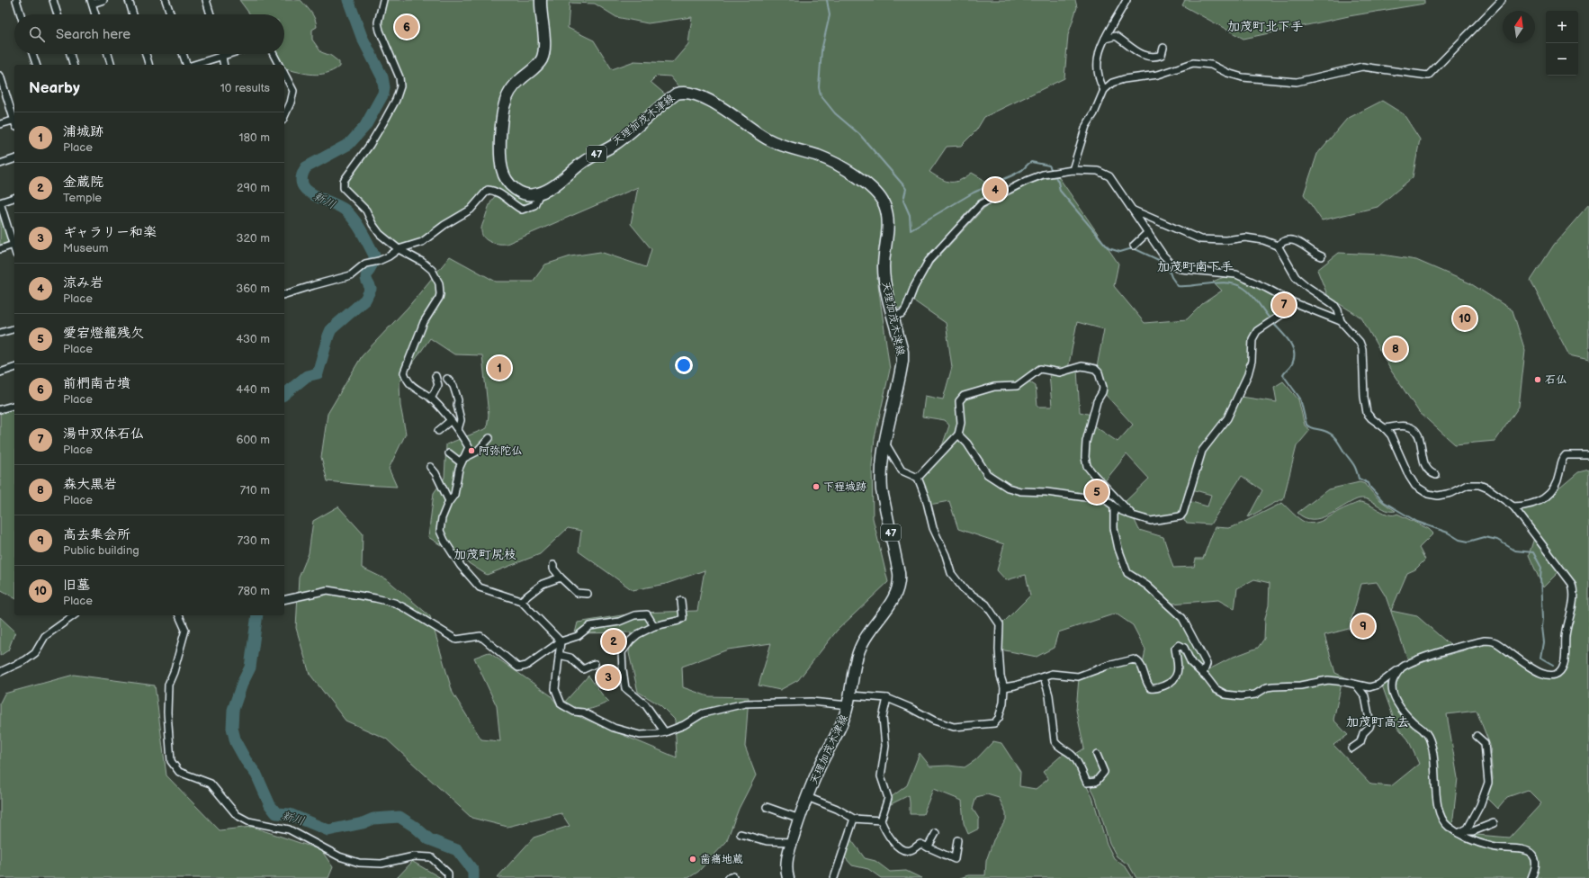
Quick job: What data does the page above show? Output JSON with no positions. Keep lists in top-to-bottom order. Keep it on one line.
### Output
{"streets":{"main road":["天理加茂木津線","47"]},"districts":["加茂町北下手","加茂町南下手","加茂町尻枝","加茂町高去"],"water":["新川"],"places":["石仏","阿弥陀仏","下程城跡","歯痛地蔵"],"north":"top","page":{"map_buttons":["+","−"],"pins":["6","4","7","10","8","1","5","9","2","3"],"search":"Search here","heading":["Nearby","10 results"],"list":[{"mark":"1","name":"浦城跡","note":"Place","value":"180 m"},{"mark":"2","name":"金蔵院","note":"Temple","value":"290 m"},{"mark":"3","name":"ギャラリー和楽","note":"Museum","value":"320 m"},{"mark":"4","name":"涼み岩","note":"Place","value":"360 m"},{"mark":"5","name":"愛宕燈籠残欠","note":"Place","value":"430 m"},{"mark":"6","name":"前椚南古墳","note":"Place","value":"440 m"},{"mark":"7","name":"湯中双体石仏","note":"Place","value":"600 m"},{"mark":"8","name":"森大黒岩","note":"Place","value":"710 m"},{"mark":"9","name":"高去集会所","note":"Public building","value":"730 m"},{"mark":"10","name":"旧墓","note":"Place","value":"780 m"}]}}
